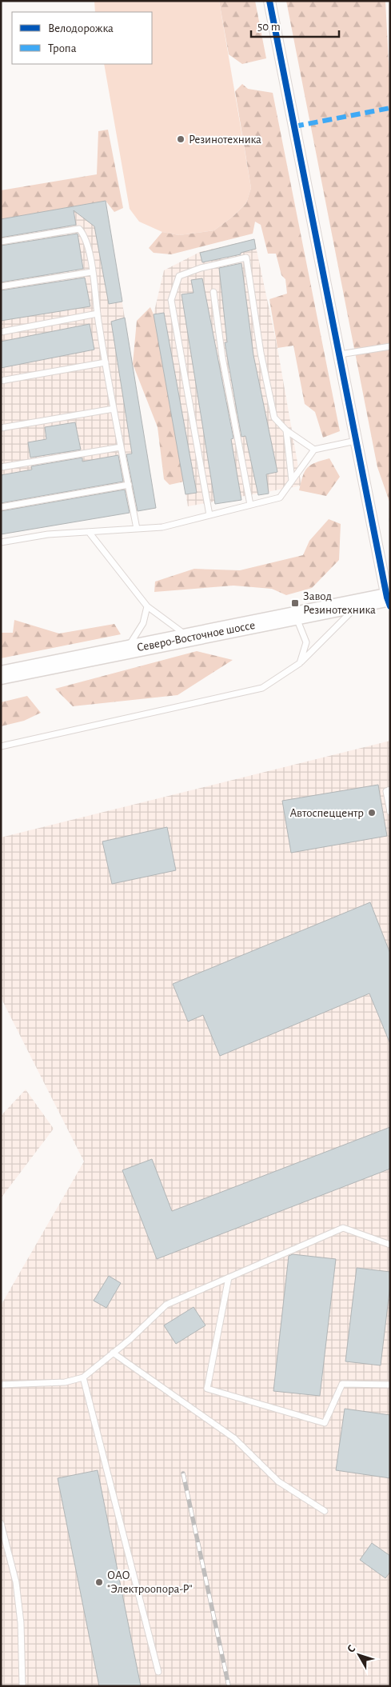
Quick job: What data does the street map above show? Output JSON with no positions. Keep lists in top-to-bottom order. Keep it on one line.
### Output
{"streets":{"main road":["Северо-Восточное шоссе"]},"places":{"other":["Резинотехника","Автоспеццентр","ОАО \"Электроопора-Р\""],"transit":["Завод Резинотехника"]},"legend":["Велодорожка","Тропа"],"scale_bar":"50 m","north":"top left"}
